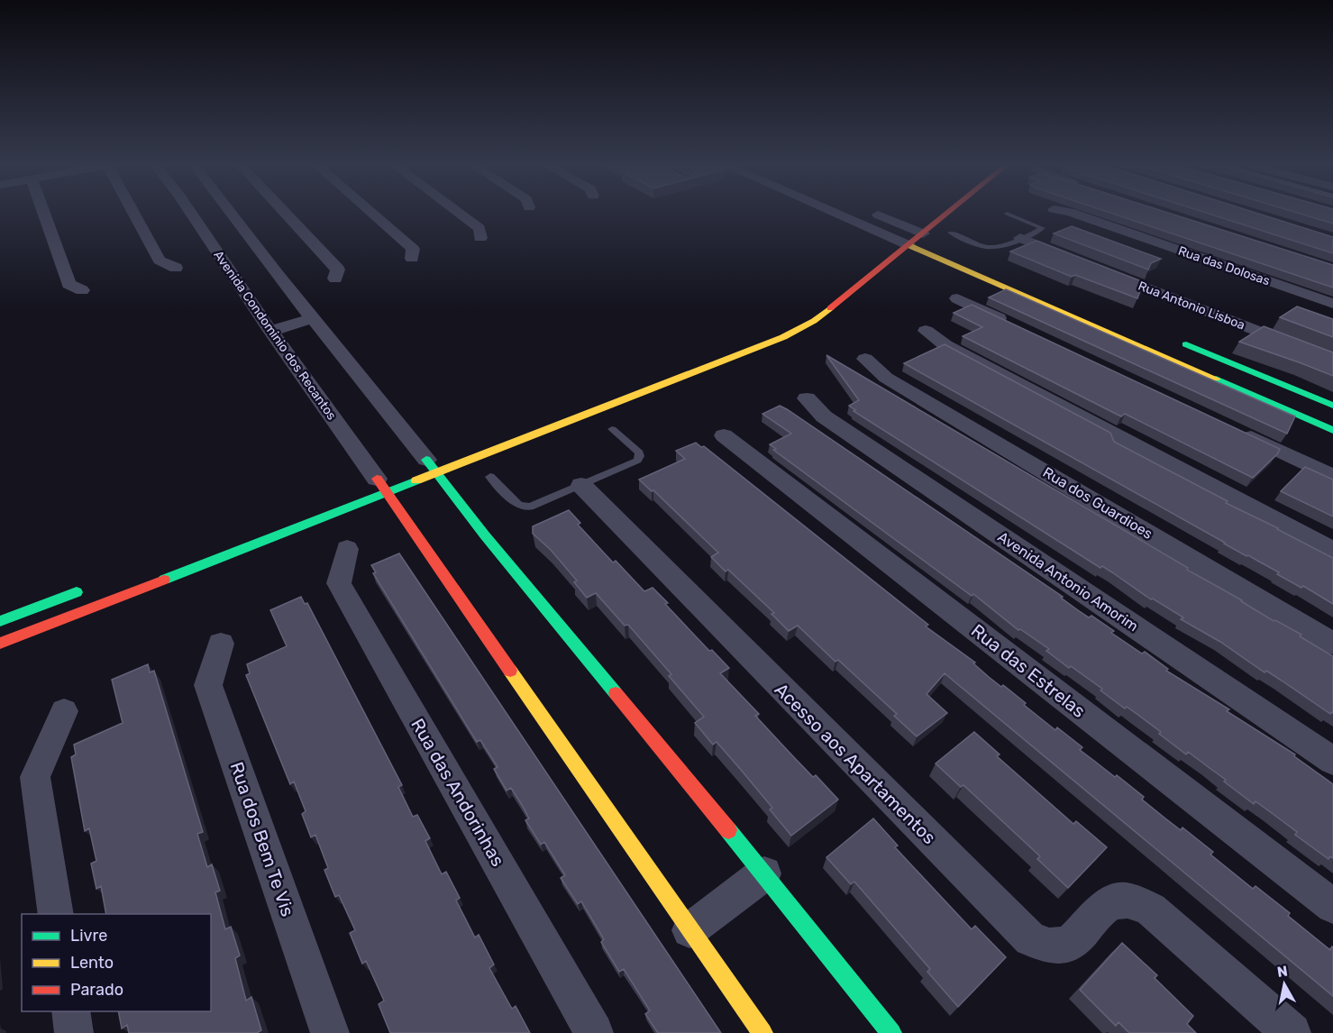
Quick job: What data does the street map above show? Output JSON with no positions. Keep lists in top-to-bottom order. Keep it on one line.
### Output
{"streets":{"street":["Rua das Dolosas","Rua Antonio Lisboa","Avenida Condominio dos Recantos","Rua dos Guardioes","Avenida Antonio Amorim","Rua das Estrelas","Acesso aos Apartamentos","Rua das Andorinhas","Rua dos Bem Te Vis"]},"legend":["Livre","Lento","Parado"],"north":"top"}
